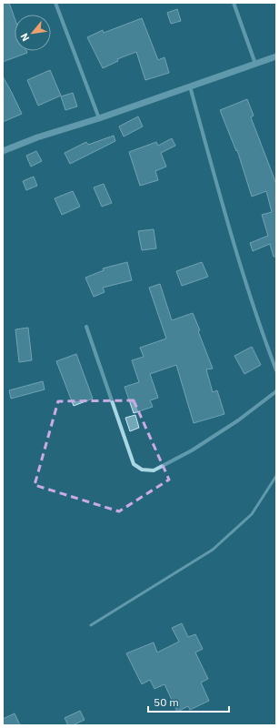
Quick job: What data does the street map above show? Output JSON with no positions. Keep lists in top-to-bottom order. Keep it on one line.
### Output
{"scale_bar":"50 m","north":"bottom left"}
